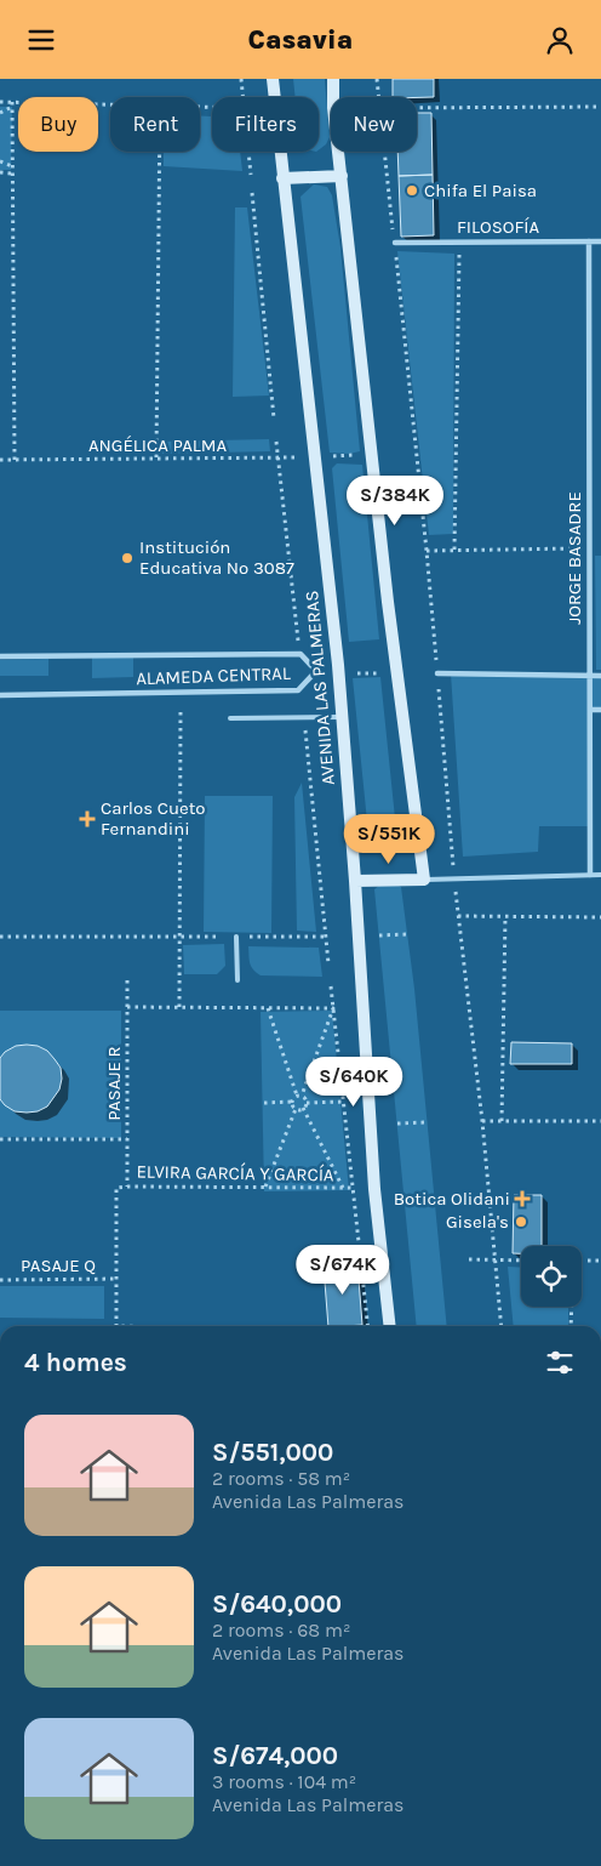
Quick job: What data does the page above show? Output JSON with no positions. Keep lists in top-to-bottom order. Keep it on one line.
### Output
{"streets":{"main road":["AVENIDA LAS PALMERAS"],"street":["FILOSOFÍA","JORGE BASADRE","ALAMEDA CENTRAL"],"path":["ANGÉLICA PALMA","PASAJE R","ELVIRA GARCÍA Y GARCÍA","PASAJE Q"]},"crossings":[["FILOSOFÍA","JORGE BASADRE"],["ANGÉLICA PALMA","AVENIDA LAS PALMERAS"],["PASAJE R","ELVIRA GARCÍA Y GARCÍA"],["ELVIRA GARCÍA Y GARCÍA","PASAJE Q"]],"places":{"other":["Chifa El Paisa","Institución Educativa Nº 3087","Gisela's"],"health":["Carlos Cueto Fernandini","Botica Olidani"]},"page":{"header":"Casavia","chip":["Buy","Rent","Filters","New"],"price":["S/384K","S/551K","S/640K","S/674K"],"heading":"4 homes","list":[{"name":"S/551,000","note":"2 rooms · 58 m² · Avenida Las Palmeras"},{"name":"S/640,000","note":"2 rooms · 68 m² · Avenida Las Palmeras"},{"name":"S/674,000","note":"3 rooms · 104 m² · Avenida Las Palmeras"}]}}
